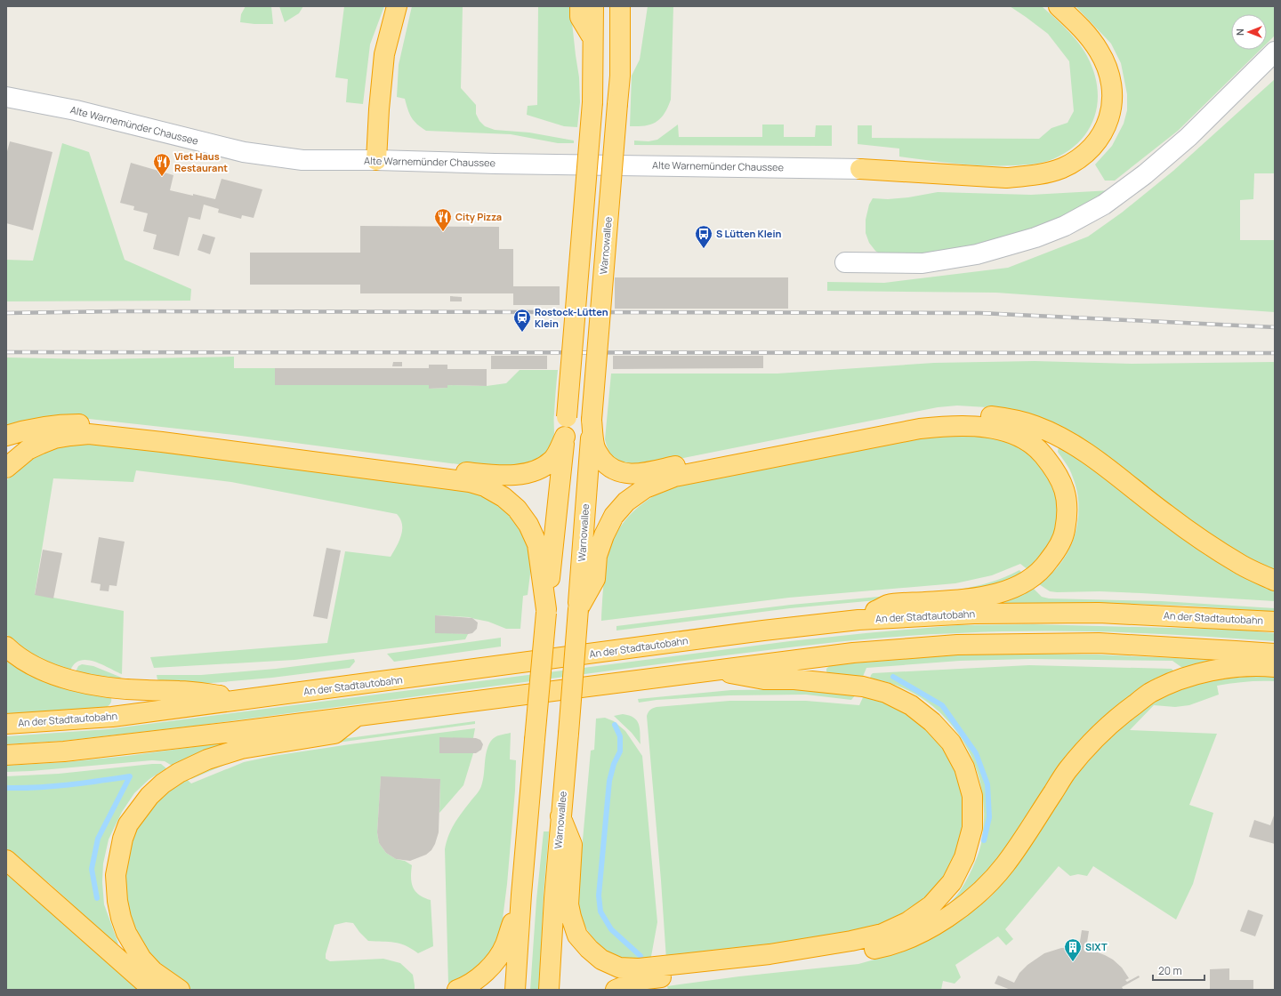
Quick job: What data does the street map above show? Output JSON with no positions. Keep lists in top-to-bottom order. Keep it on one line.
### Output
{"streets":{"highway":["Warnowallee","An der Stadtautobahn"],"street":["Alte Warnemünder Chaussee"]},"places":{"restaurant":["Viet Haus Restaurant","City Pizza"],"bus stop":["S Lütten Klein"],"station":["Rostock-Lütten Klein"],"building":["SIXT"]},"scale_bar":"20 m","north":"left"}
